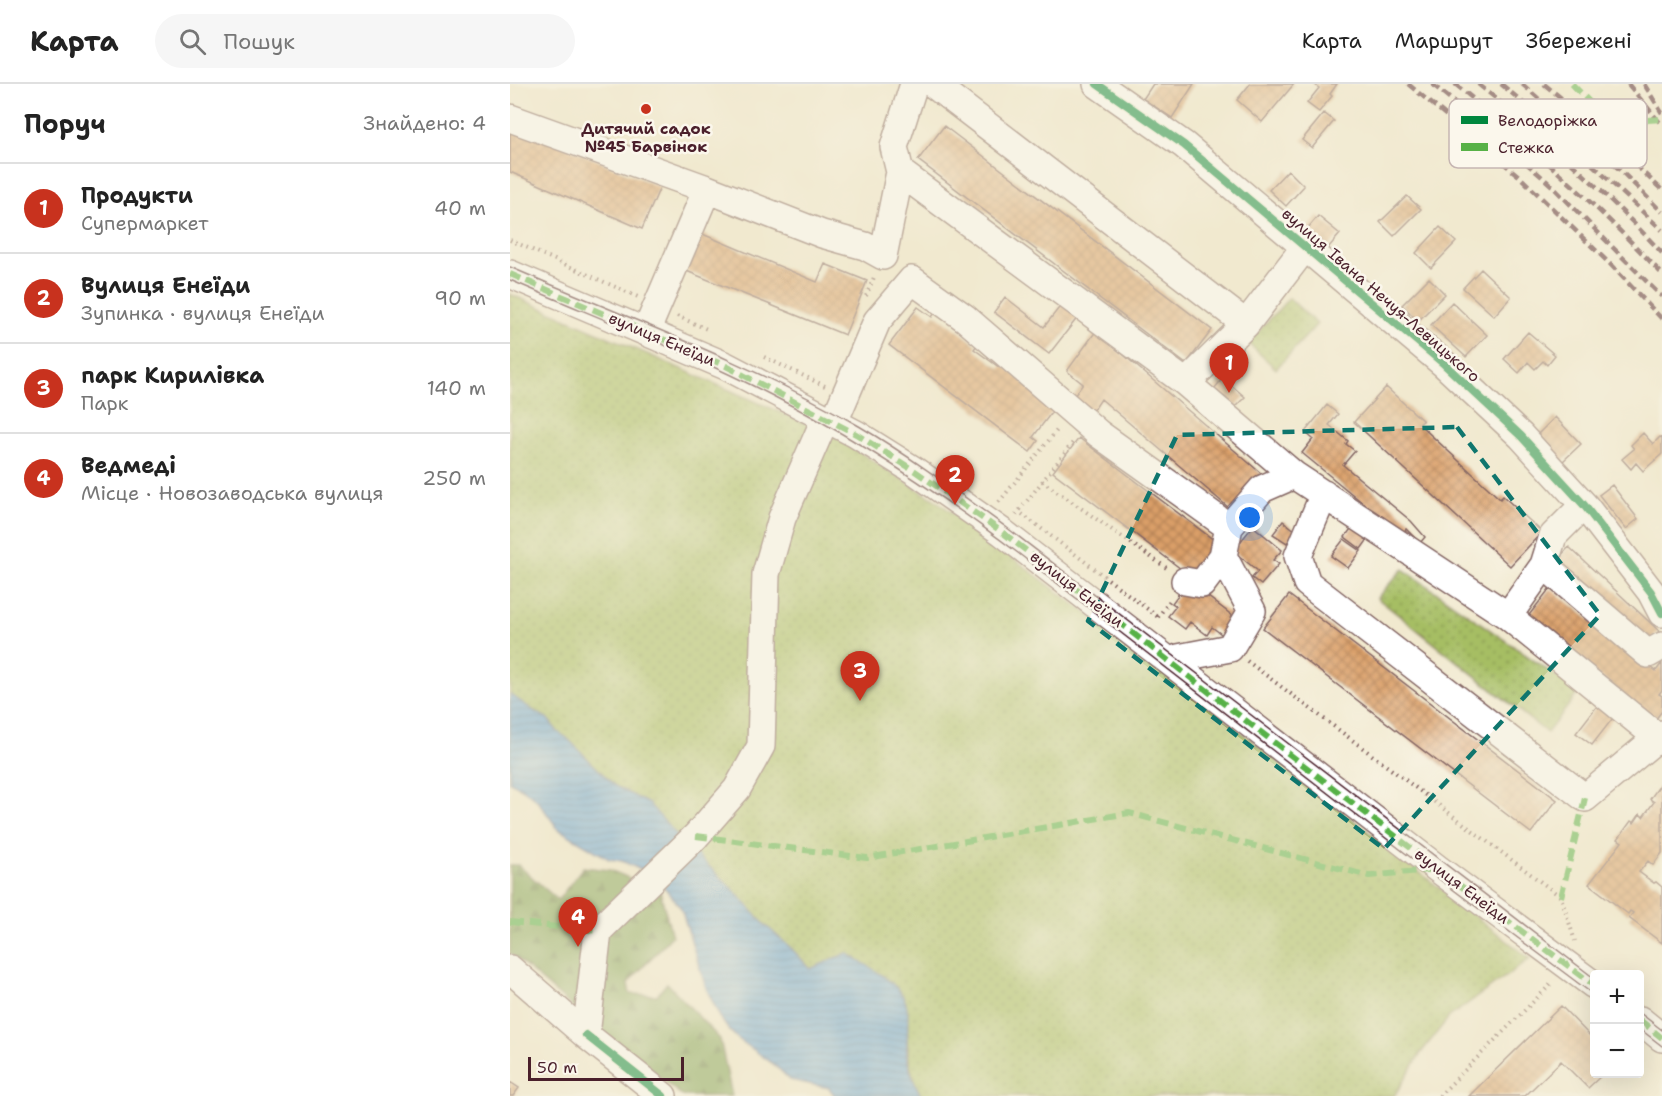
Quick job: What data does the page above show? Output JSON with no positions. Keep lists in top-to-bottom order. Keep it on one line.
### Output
{"streets":{"street":["вулиця Івана Нечуя-Левицького","вулиця Енеїди"]},"places":["Дитячий садок №45 Барвінок"],"legend":["Велодоріжка","Стежка"],"scale_bar":"50 m","page":{"header":"Карта","search":"Пошук","nav":["Карта","Маршрут","Збережені"],"heading":["Поруч","Знайдено: 4"],"list":[{"mark":"1","name":"Продукти","note":"Супермаркет","value":"40 m"},{"mark":"2","name":"Вулиця Енеїди","note":"Зупинка · вулиця Енеїди","value":"90 m"},{"mark":"3","name":"парк Кирилівка","note":"Парк","value":"140 m"},{"mark":"4","name":"Ведмеді","note":"Місце · Новозаводська вулиця","value":"250 m"}],"pins":["1","2","3","4"],"map_buttons":["+","−"],"scale":"50 m"}}
